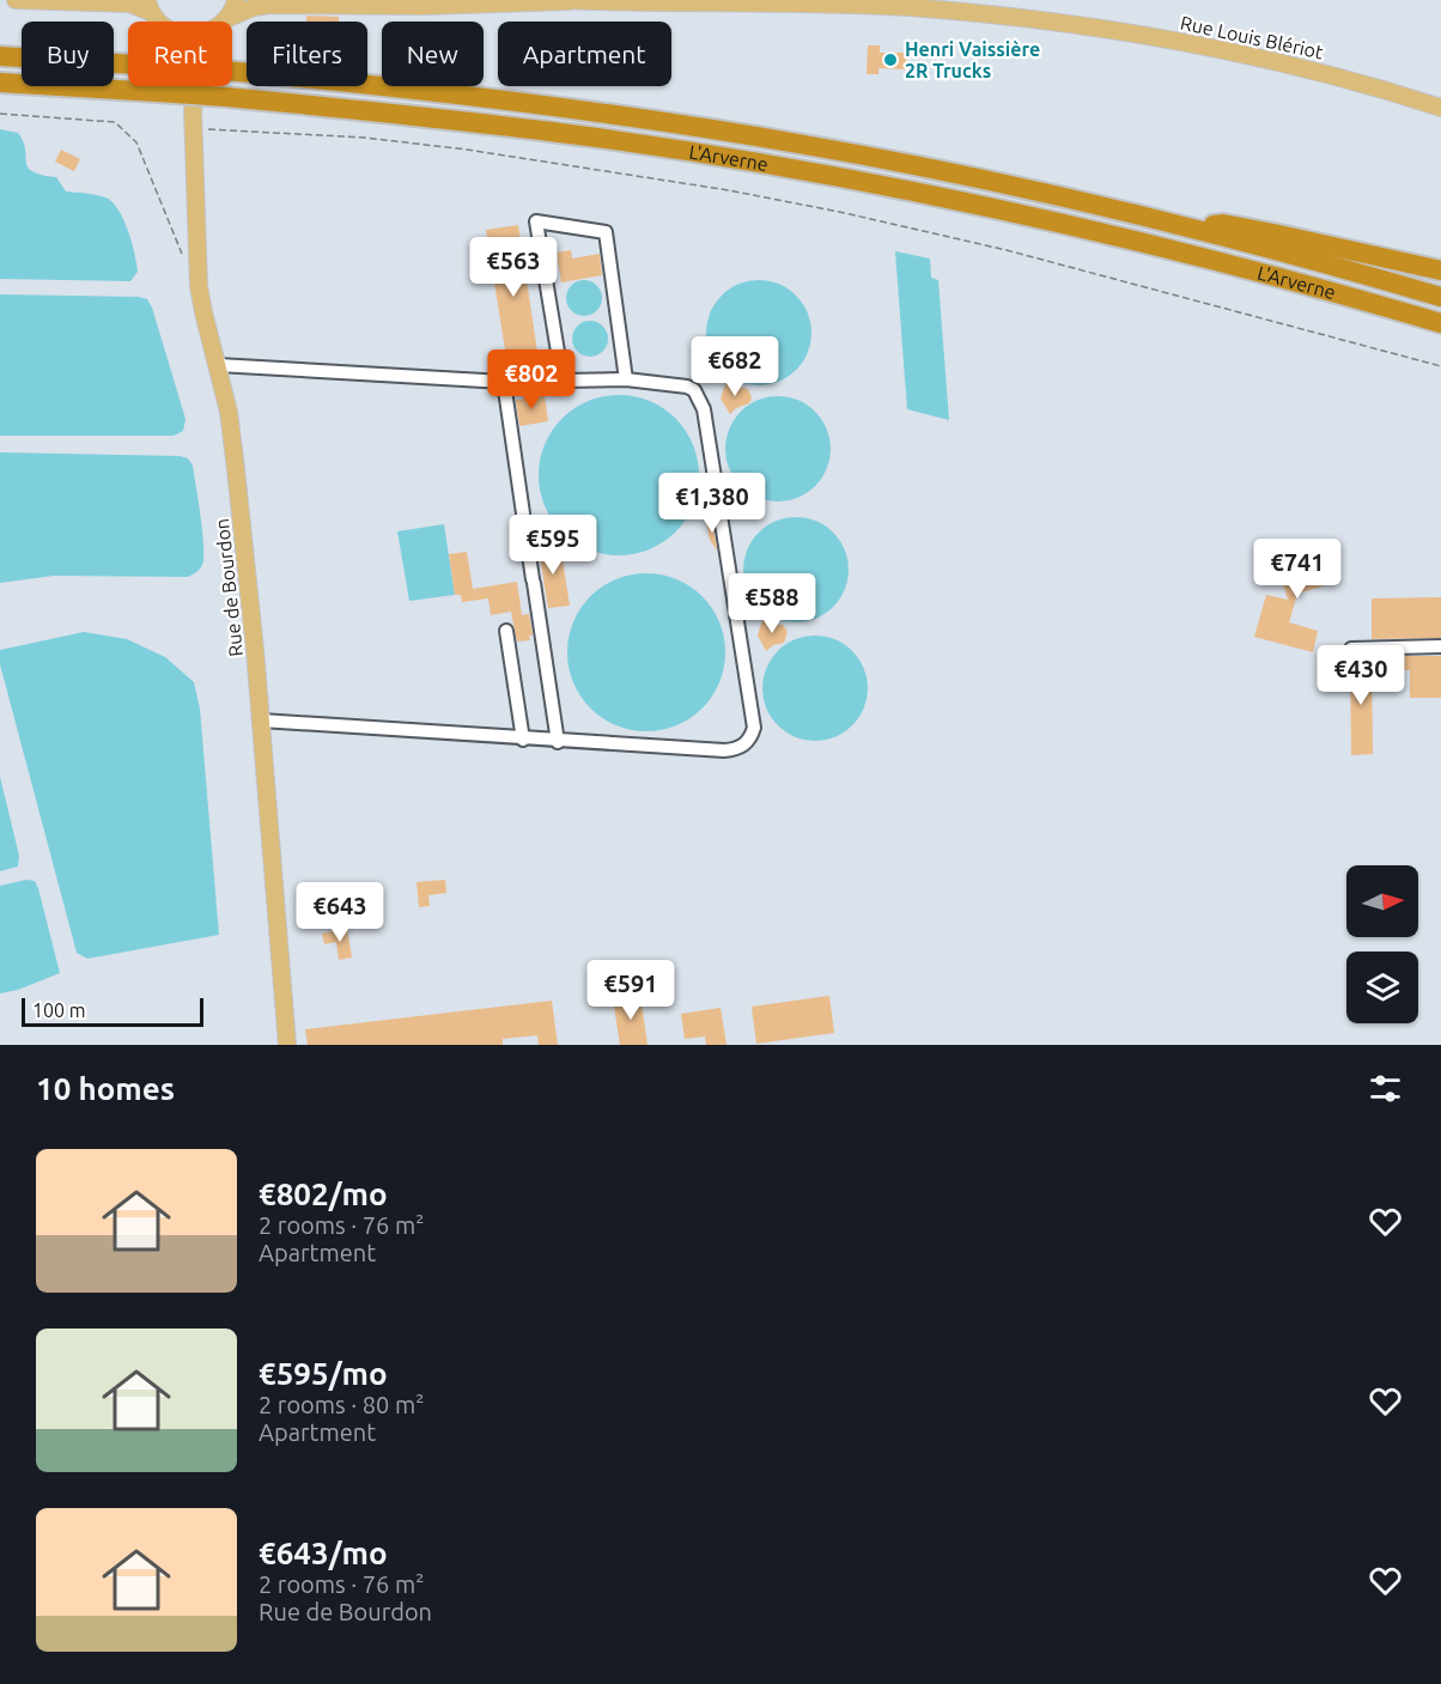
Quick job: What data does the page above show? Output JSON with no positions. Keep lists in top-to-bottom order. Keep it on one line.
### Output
{"streets":{"highway":["L'Arverne"],"main road":["Rue Louis Blériot","Rue de Bourdon"]},"places":["Henri Vaissière 2R Trucks"],"scale_bar":"100 m","north":"right","page":{"chip":["Buy","Rent","Filters","New","Apartment"],"price":["€563","€682","€802","€1,380","€595","€741","€588","€430","€643","€591"],"scale":"100 m","heading":"10 homes","list":[{"name":"€802/mo","note":"2 rooms · 76 m² · Apartment"},{"name":"€595/mo","note":"2 rooms · 80 m² · Apartment"},{"name":"€643/mo","note":"2 rooms · 76 m² · Rue de Bourdon"}]}}
